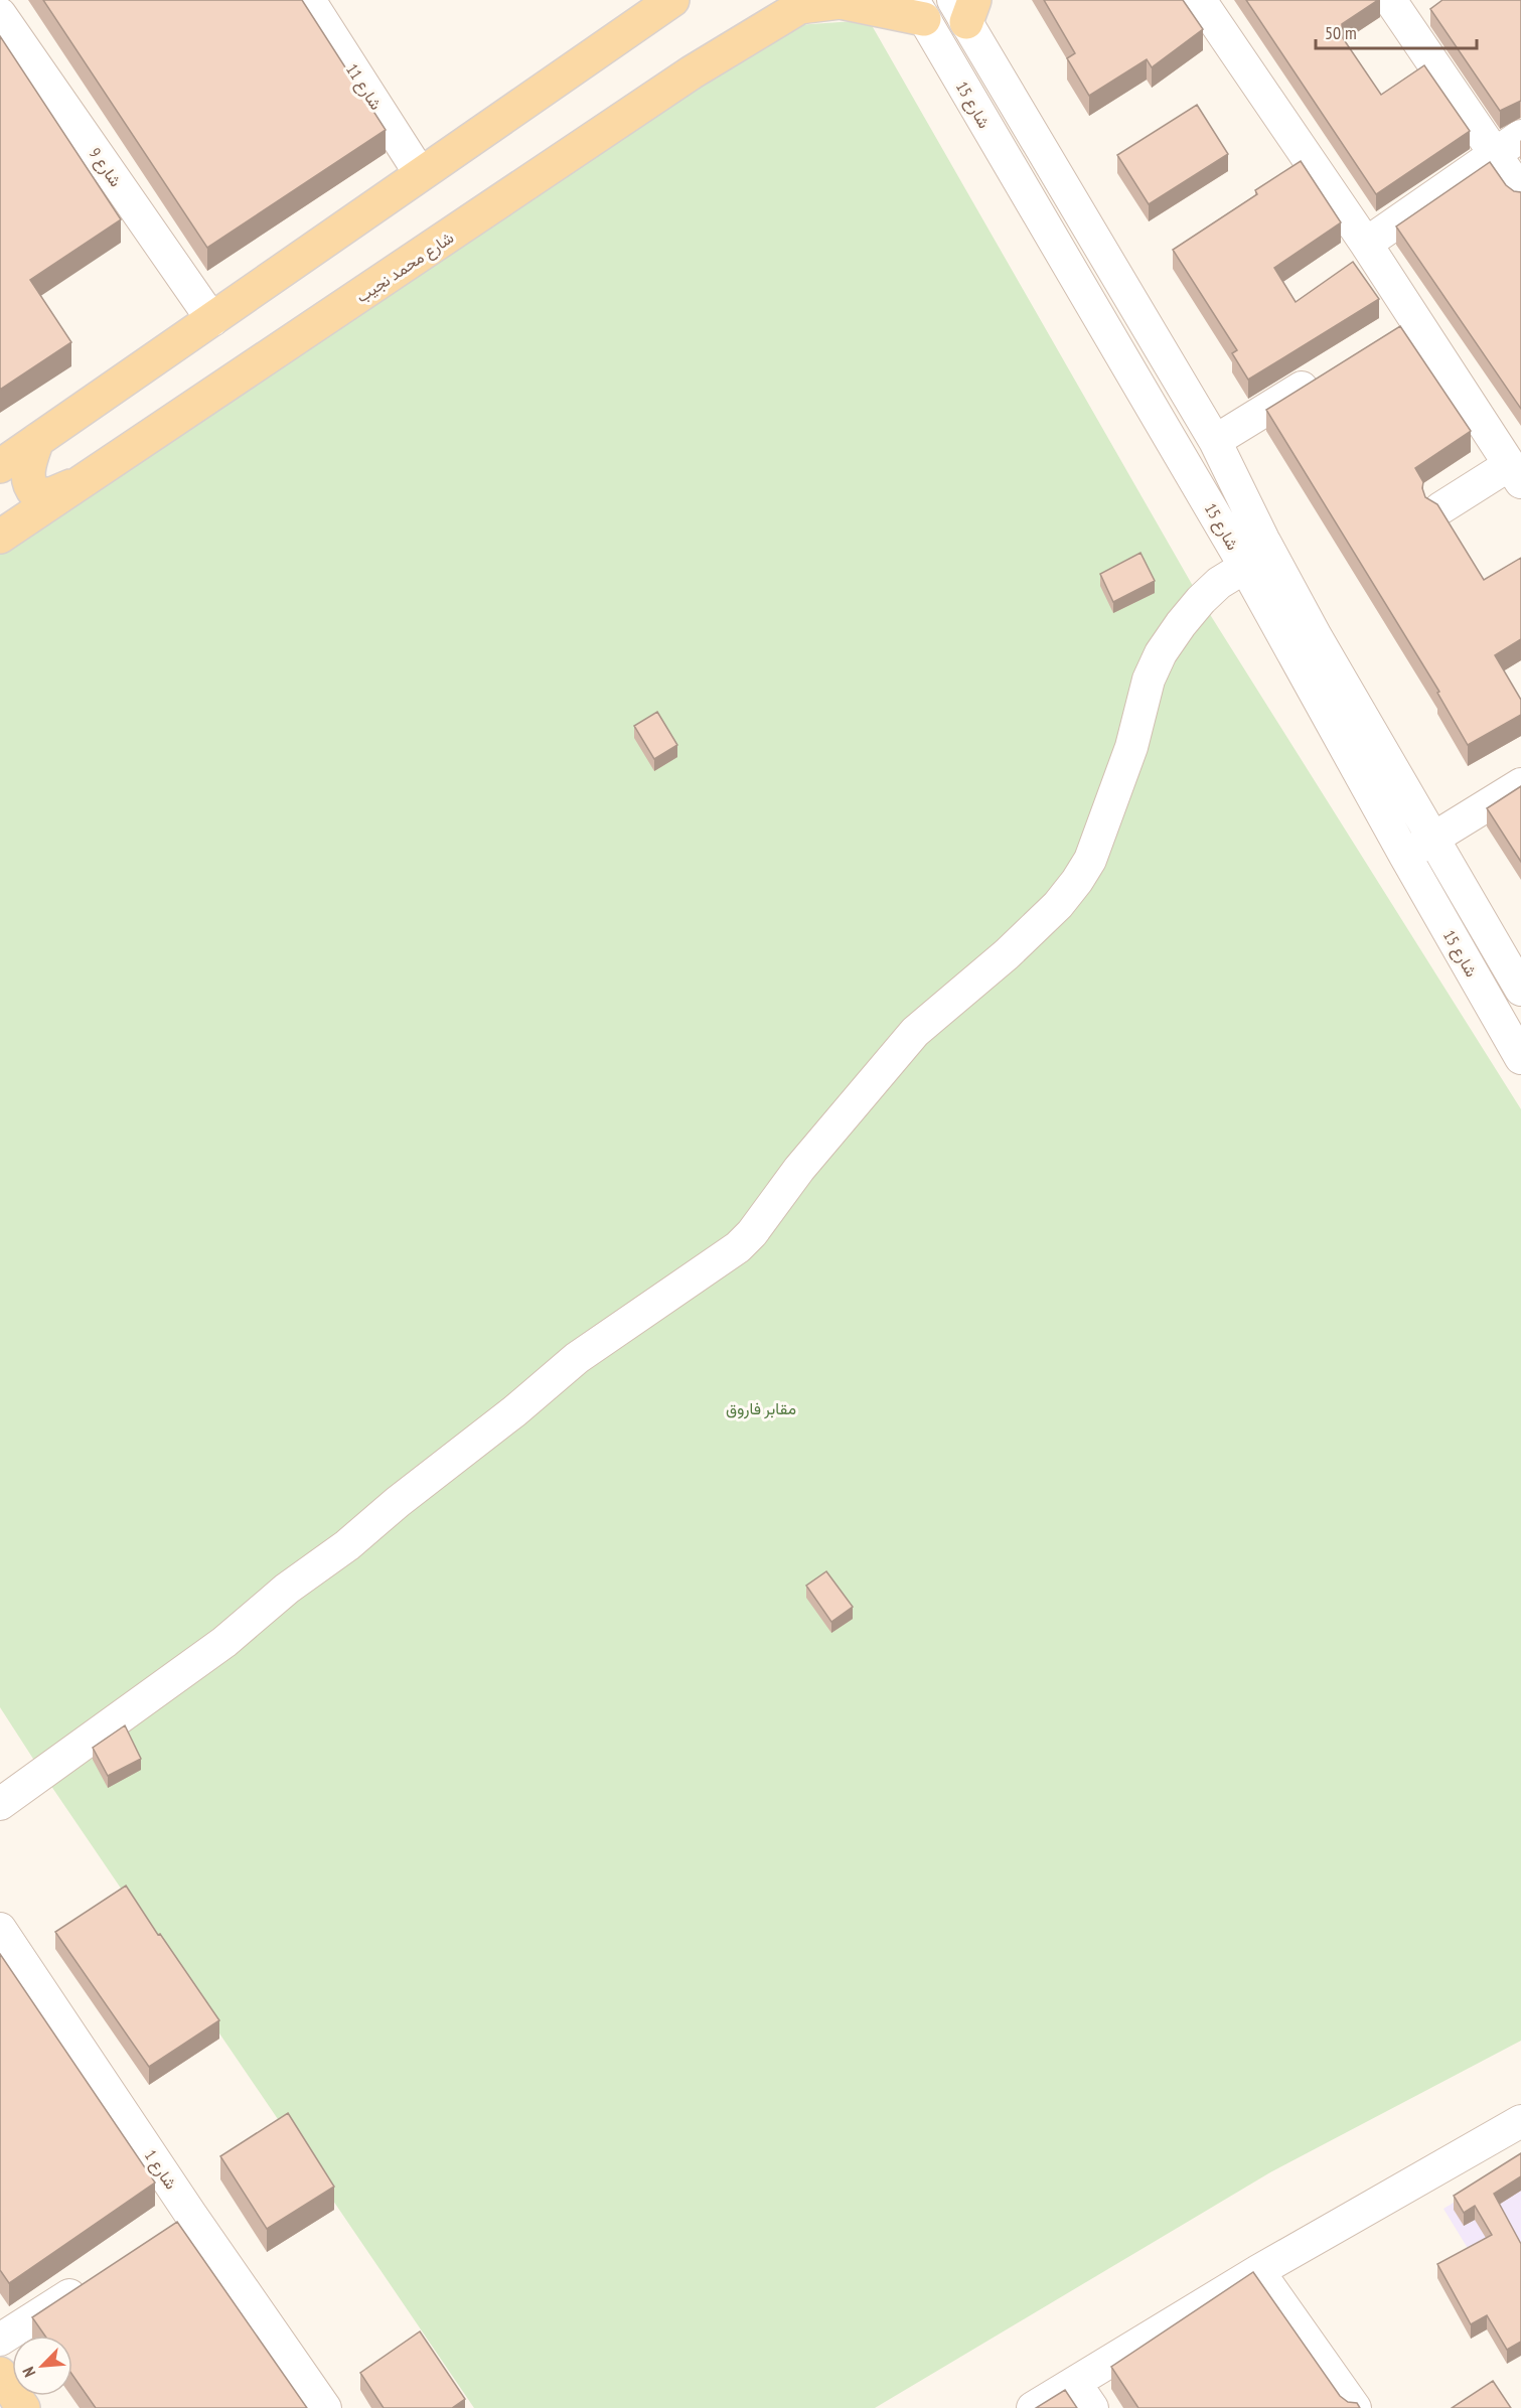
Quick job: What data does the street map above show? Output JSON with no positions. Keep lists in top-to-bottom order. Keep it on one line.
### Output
{"streets":{"main road":["شارع محمد نجيب"],"street":["شارع 11","شارع 15","شارع 9","شارع 1"]},"parks":["مقابر فاروق"],"scale_bar":"50 m","north":"bottom left"}
